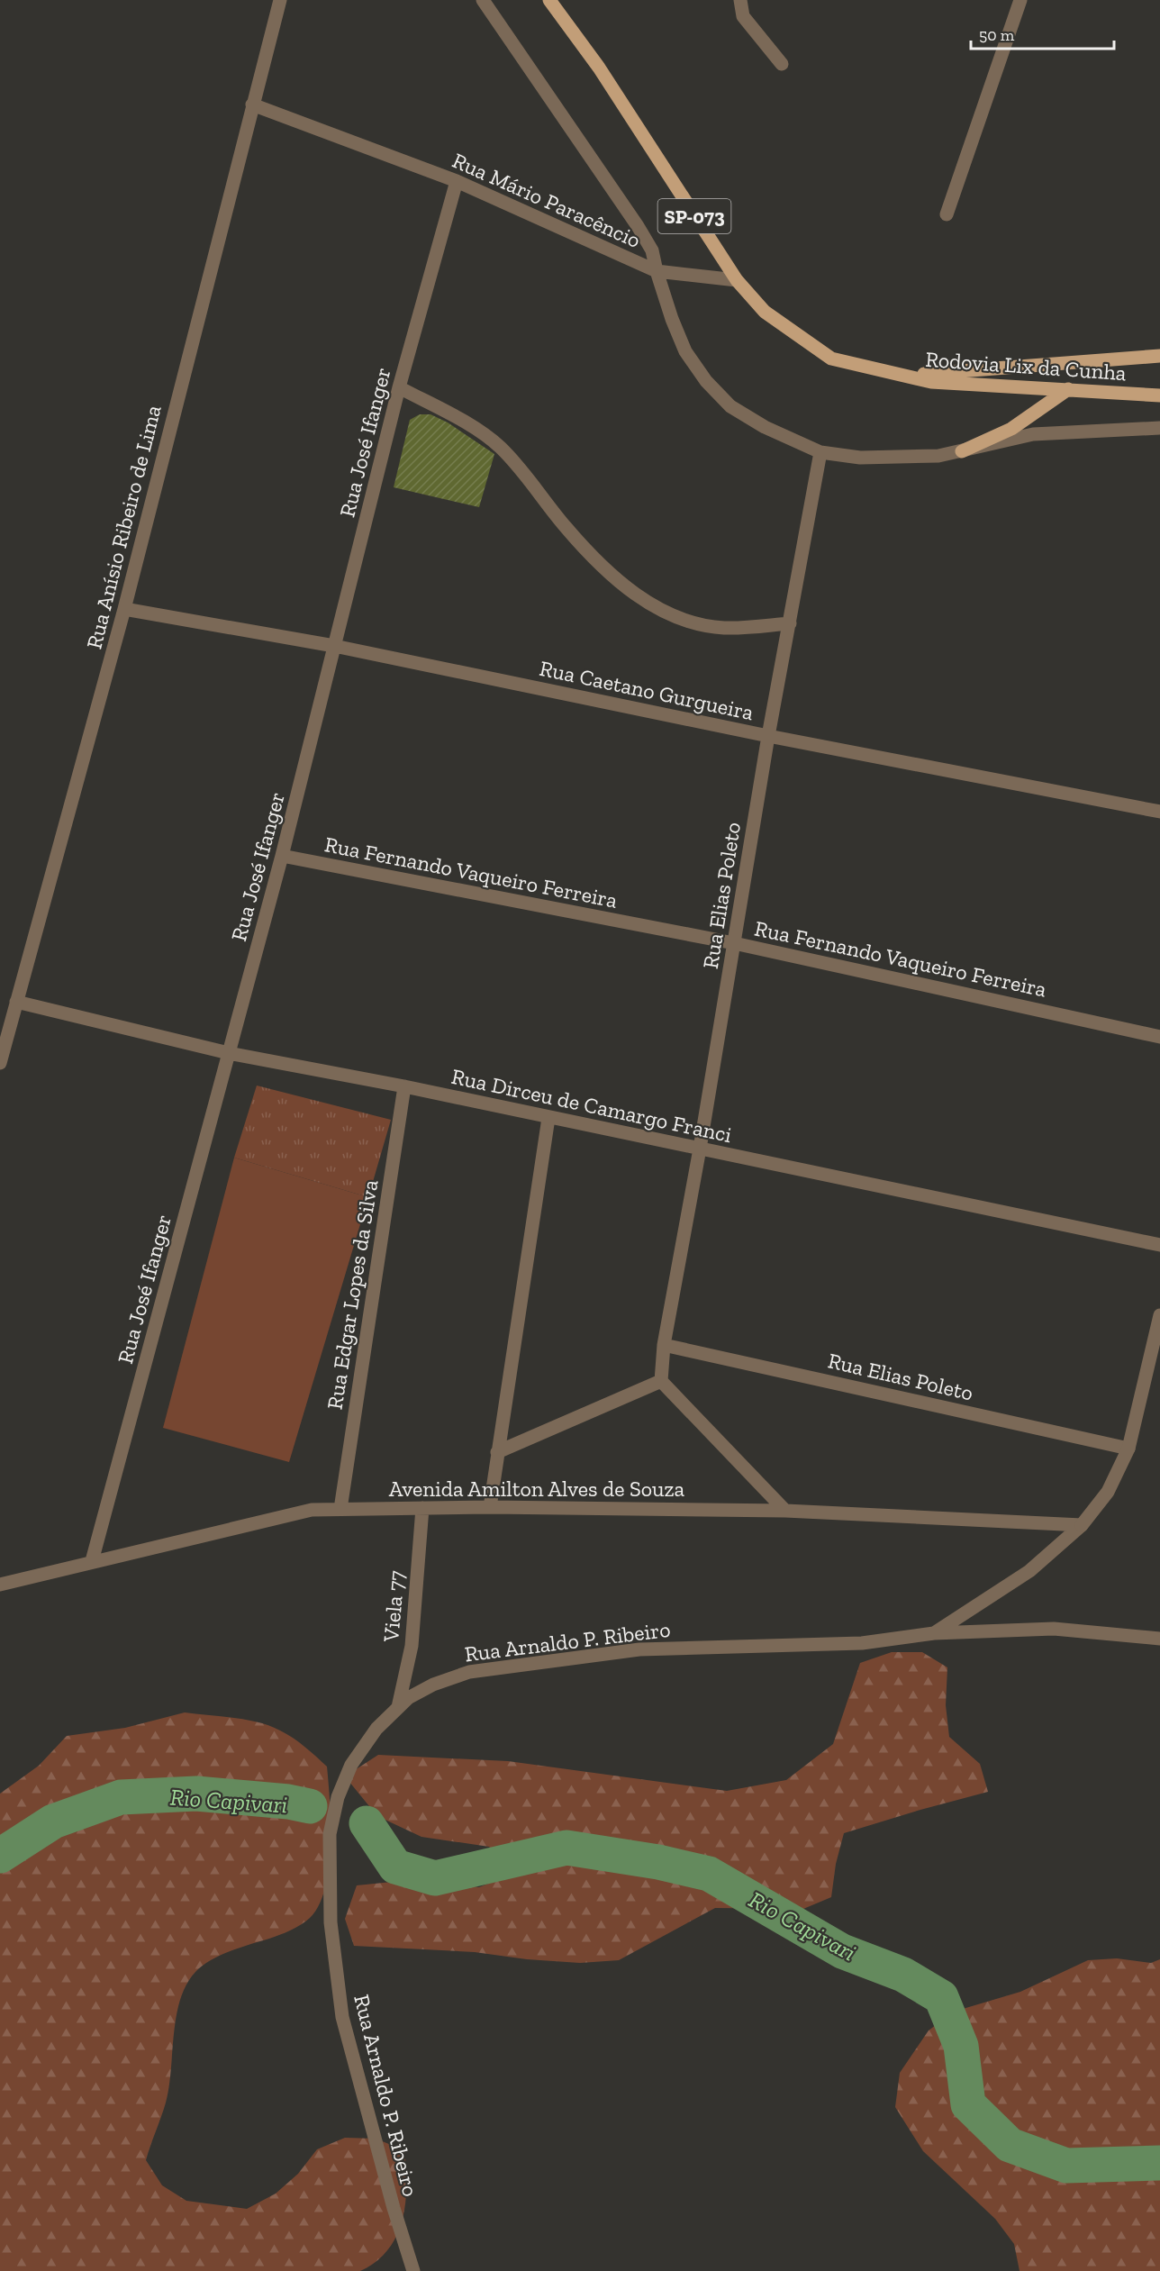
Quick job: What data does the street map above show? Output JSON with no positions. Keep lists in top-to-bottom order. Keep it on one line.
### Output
{"streets":{"main road":["SP-073","Rodovia Lix da Cunha"],"street":["Rua Mário Paracêncio","Rua José Ifanger","Rua Anísio Ribeiro de Lima","Rua Caetano Gurgueira","Rua Fernando Vaqueiro Ferreira","Rua Elias Poleto","Rua Dirceu de Camargo Franci","Rua Edgar Lopes da Silva","Avenida Amilton Alves de Souza","Viela 77","Rua Arnaldo P. Ribeiro"]},"crossings":[["Rua Mário Paracêncio","Rua José Ifanger"],["Rua Mário Paracêncio","Rua Anísio Ribeiro de Lima"],["Rua Mário Paracêncio","Rua Elias Poleto"],["Rua José Ifanger","Rua Caetano Gurgueira"],["Rua José Ifanger","Rua Fernando Vaqueiro Ferreira"],["Rua José Ifanger","Rua Dirceu de Camargo Franci"],["Rua José Ifanger","Avenida Amilton Alves de Souza"],["Rua Anísio Ribeiro de Lima","Rua Caetano Gurgueira"],["Rua Anísio Ribeiro de Lima","Rua Dirceu de Camargo Franci"],["Rua Caetano Gurgueira","Rua Elias Poleto"],["Rua Fernando Vaqueiro Ferreira","Rua Elias Poleto"],["Rua Elias Poleto","Rua Dirceu de Camargo Franci"],["Rua Elias Poleto","Rua Arnaldo P. Ribeiro"],["Rua Dirceu de Camargo Franci","Rua Edgar Lopes da Silva"],["Rua Edgar Lopes da Silva","Avenida Amilton Alves de Souza"],["Avenida Amilton Alves de Souza","Viela 77"],["Avenida Amilton Alves de Souza","Rua Arnaldo P. Ribeiro"],["Viela 77","Rua Arnaldo P. Ribeiro"]],"water":["Rio Capivari"],"scale_bar":"50 m"}
